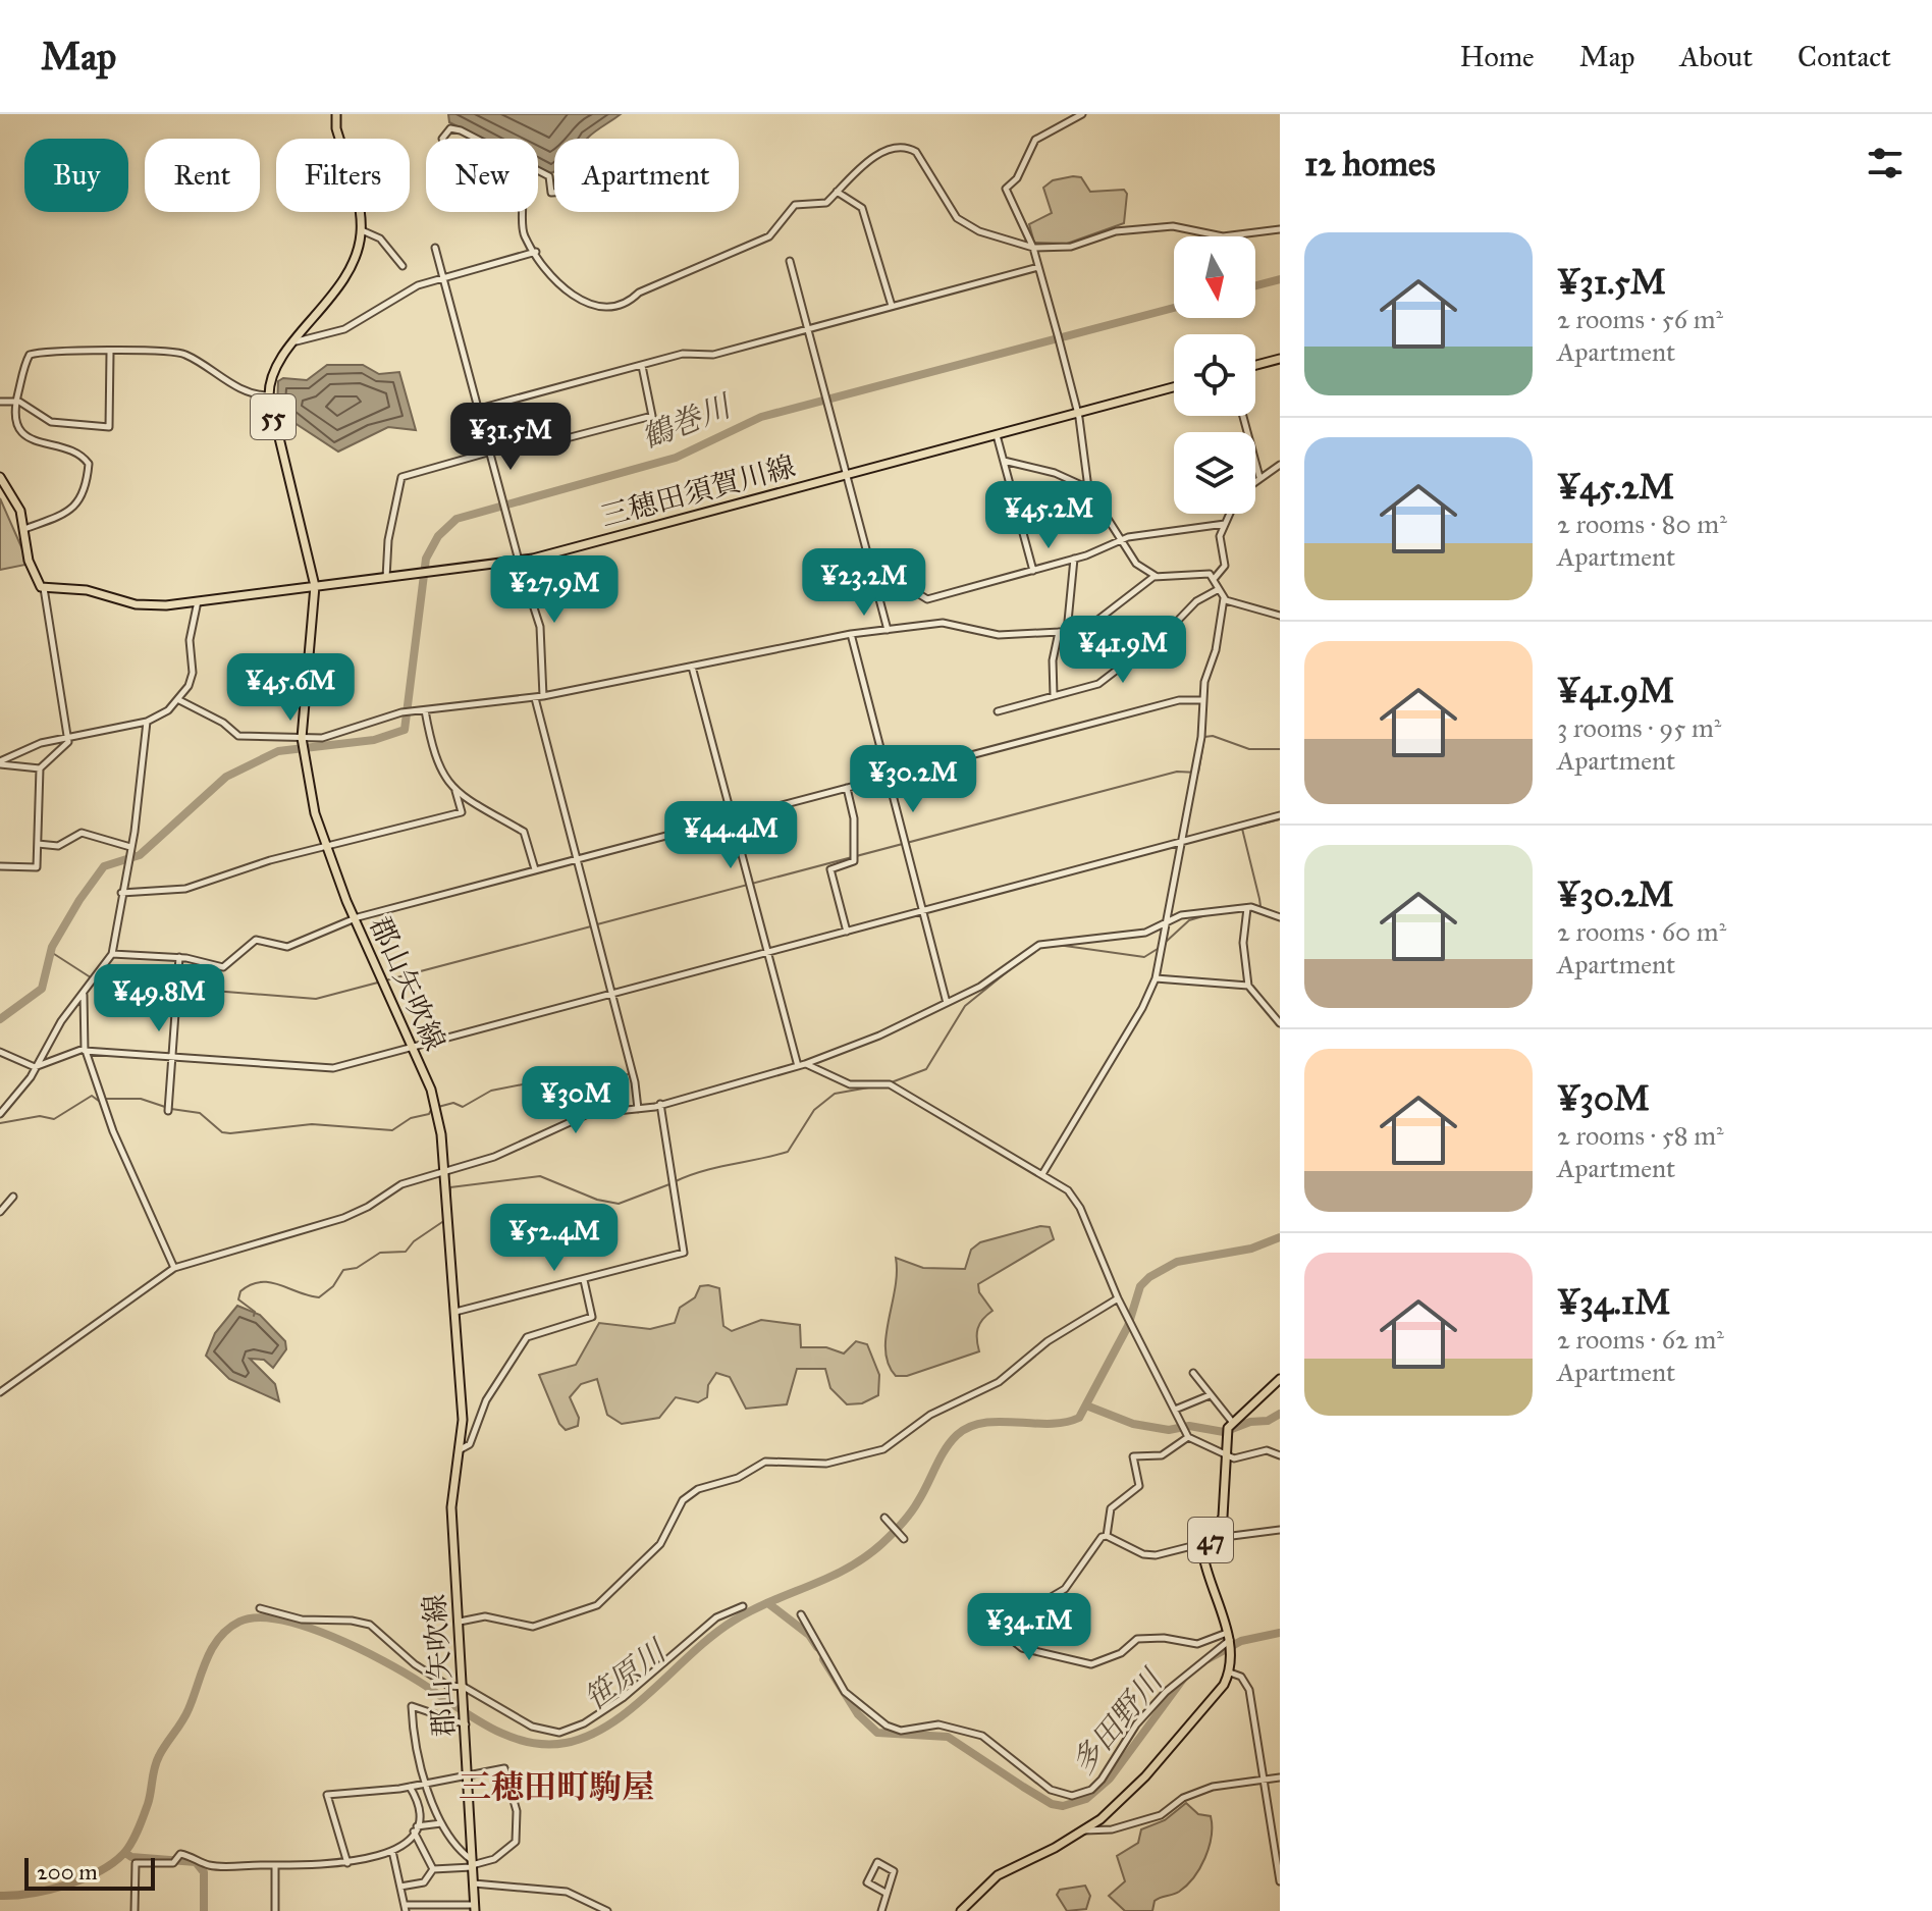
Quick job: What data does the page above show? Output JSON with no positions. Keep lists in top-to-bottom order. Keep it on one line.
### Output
{"streets":{"main road":["55","三穂田須賀川線","郡山矢吹線","47"]},"crossings":[["55","郡山矢吹線"],["三穂田須賀川線","郡山矢吹線"]],"districts":["三穂田町駒屋"],"water":["鶴巻川","笹原川","多田野川"],"scale_bar":"200 m","north":"bottom","page":{"header":"Map","nav":["Home","Map","About","Contact"],"heading":"12 homes","chip":["Buy","Rent","Filters","New","Apartment"],"list":[{"name":"¥31.5M","note":"2 rooms · 56 m² · Apartment"},{"name":"¥45.2M","note":"2 rooms · 80 m² · Apartment"},{"name":"¥41.9M","note":"3 rooms · 95 m² · Apartment"},{"name":"¥30.2M","note":"2 rooms · 60 m² · Apartment"},{"name":"¥30M","note":"2 rooms · 58 m² · Apartment"},{"name":"¥34.1M","note":"2 rooms · 62 m² · Apartment"}],"price":["¥31.5M","¥45.2M","¥23.2M","¥27.9M","¥41.9M","¥45.6M","¥30.2M","¥44.4M","¥49.8M","¥30M","¥52.4M","¥34.1M"],"scale":"200 m"}}
